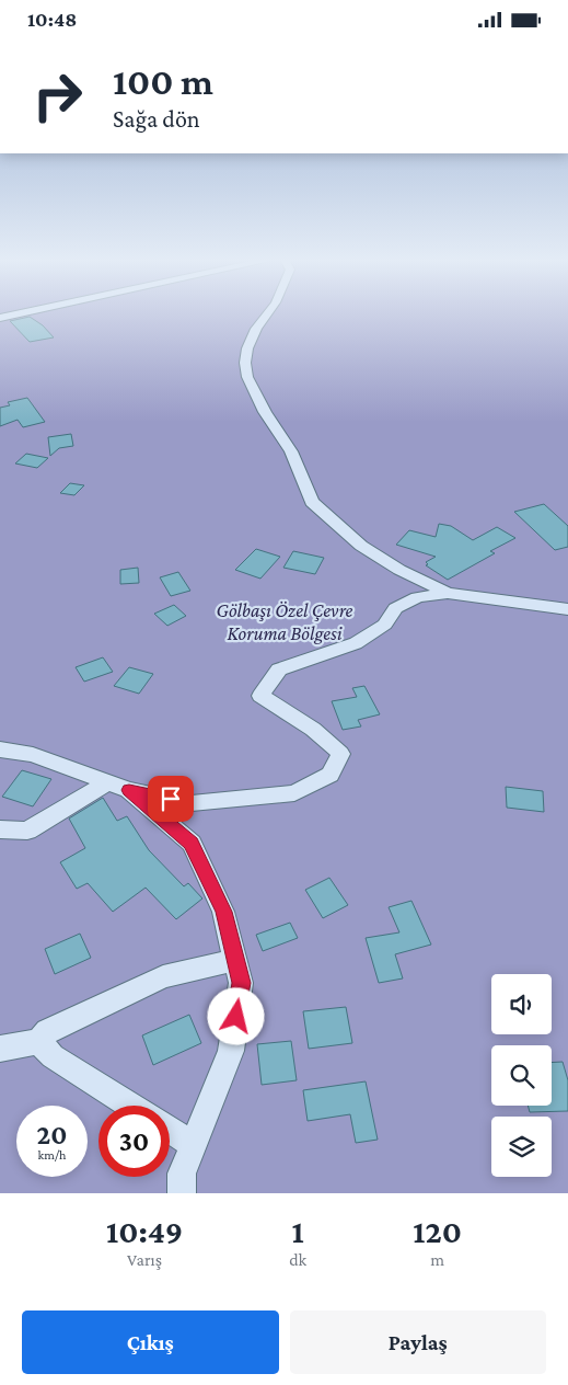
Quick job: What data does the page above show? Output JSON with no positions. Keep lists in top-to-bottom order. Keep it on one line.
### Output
{"parks":["Gölbaşı Özel Çevre Koruma Bölgesi"],"page":{"status":"10:48","turn":["100 m","Sağa dön"],"speed":"20 km/h","limit":"30","eta":["10:49","Varış","1","dk","120","m"],"buttons":["Çıkış","Paylaş"]}}
